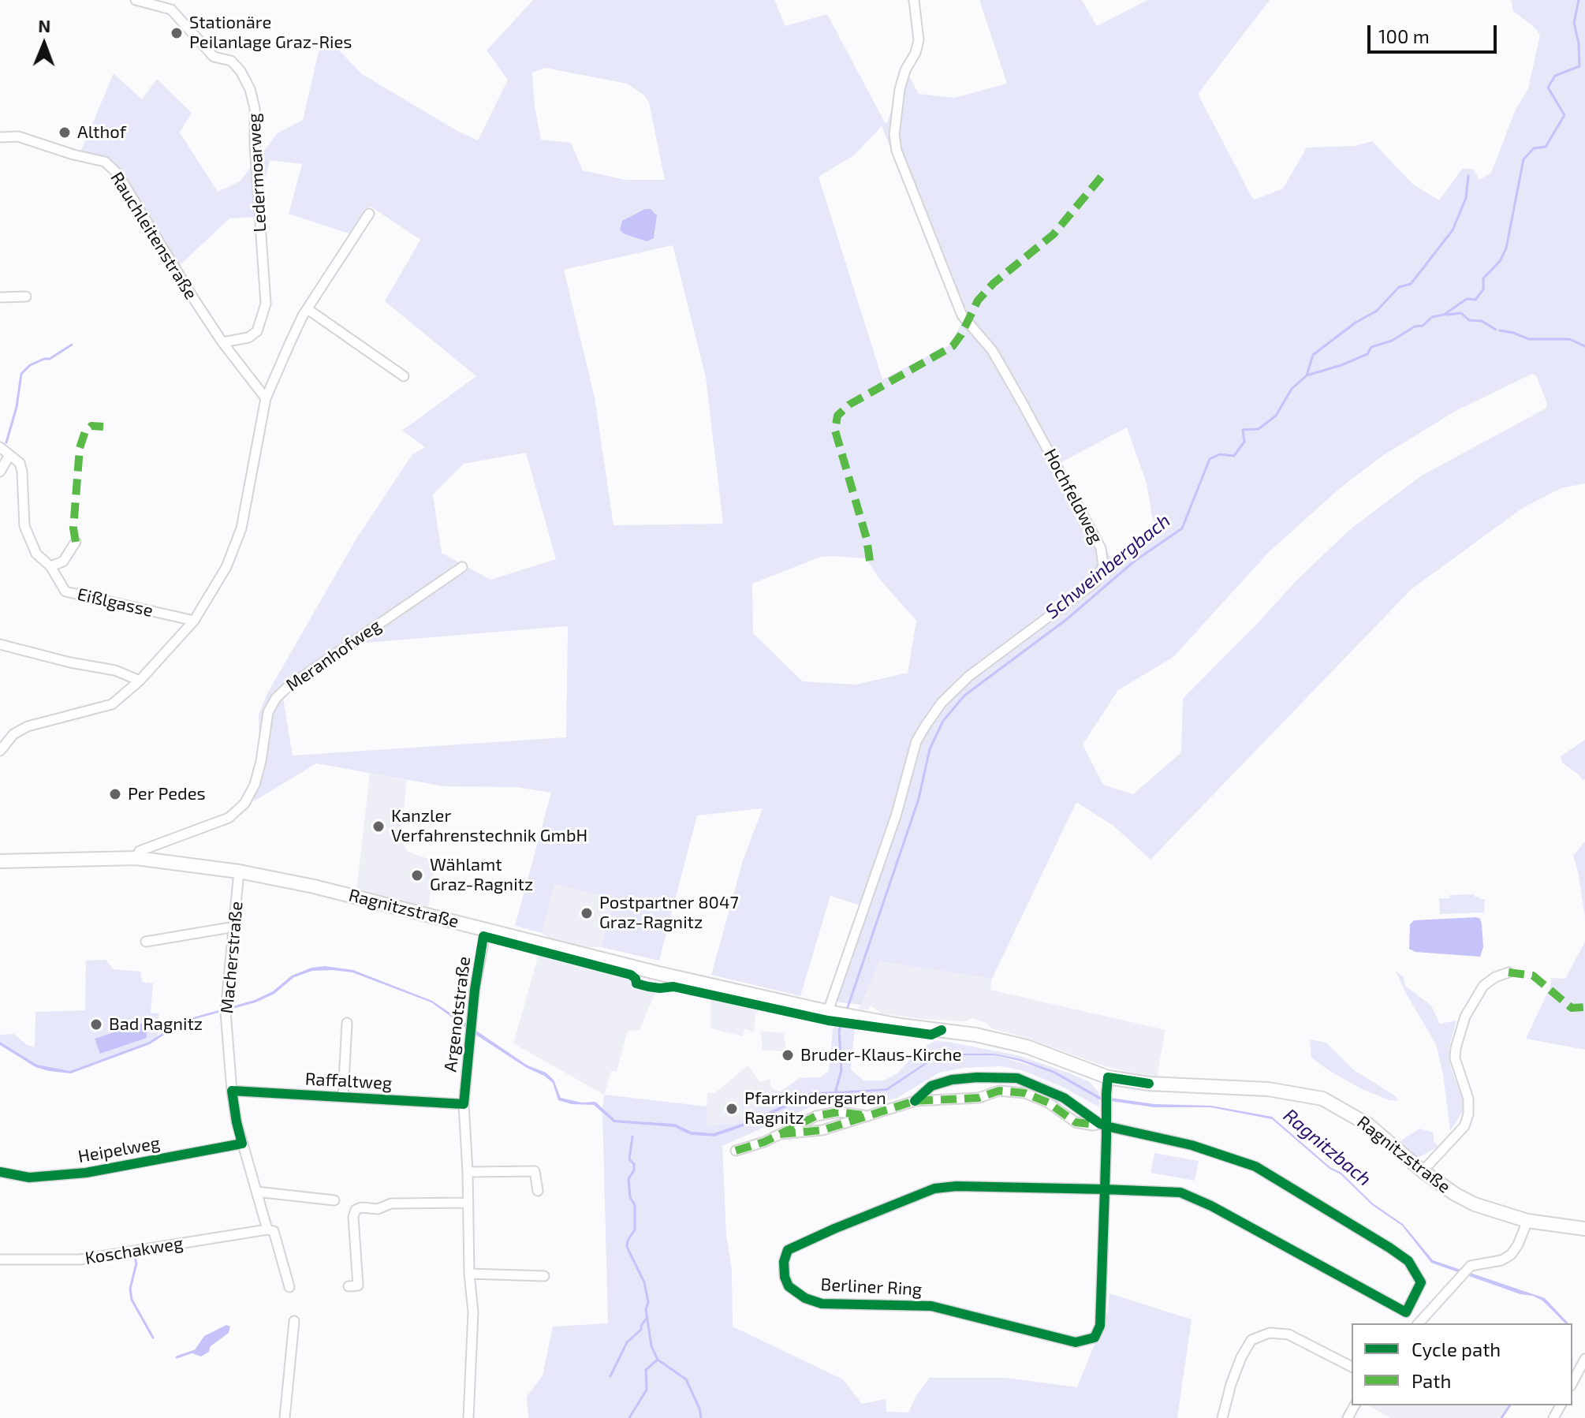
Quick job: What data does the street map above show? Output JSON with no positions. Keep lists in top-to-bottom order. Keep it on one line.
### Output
{"streets":{"main road":["Ragnitzstraße"],"street":["Ledermoarweg","Rauchleitenstraße","Hochfeldweg","Eißlgasse","Meranhofweg","Macherstraße","Argenotstraße","Raffaltweg","Heipelweg","Koschakweg","Berliner Ring"]},"crossings":[["Ledermoarweg","Rauchleitenstraße"],["Hochfeldweg","Ragnitzstraße"],["Meranhofweg","Ragnitzstraße"],["Ragnitzstraße","Macherstraße"],["Ragnitzstraße","Argenotstraße"],["Ragnitzstraße","Berliner Ring"],["Macherstraße","Raffaltweg"],["Macherstraße","Heipelweg"],["Macherstraße","Koschakweg"],["Argenotstraße","Raffaltweg"]],"water":["Schweinbergbach","Ragnitzbach"],"places":["Stationäre Peilanlage Graz-Ries","Althof","Per Pedes","Kanzler Verfahrenstechnik GmbH","Wählamt Graz-Ragnitz","Postpartner 8047 Graz-Ragnitz","Bad Ragnitz","Bruder-Klaus-Kirche","Pfarrkindergarten Ragnitz"],"legend":["Cycle path","Path"],"scale_bar":"100 m","north":"top"}
